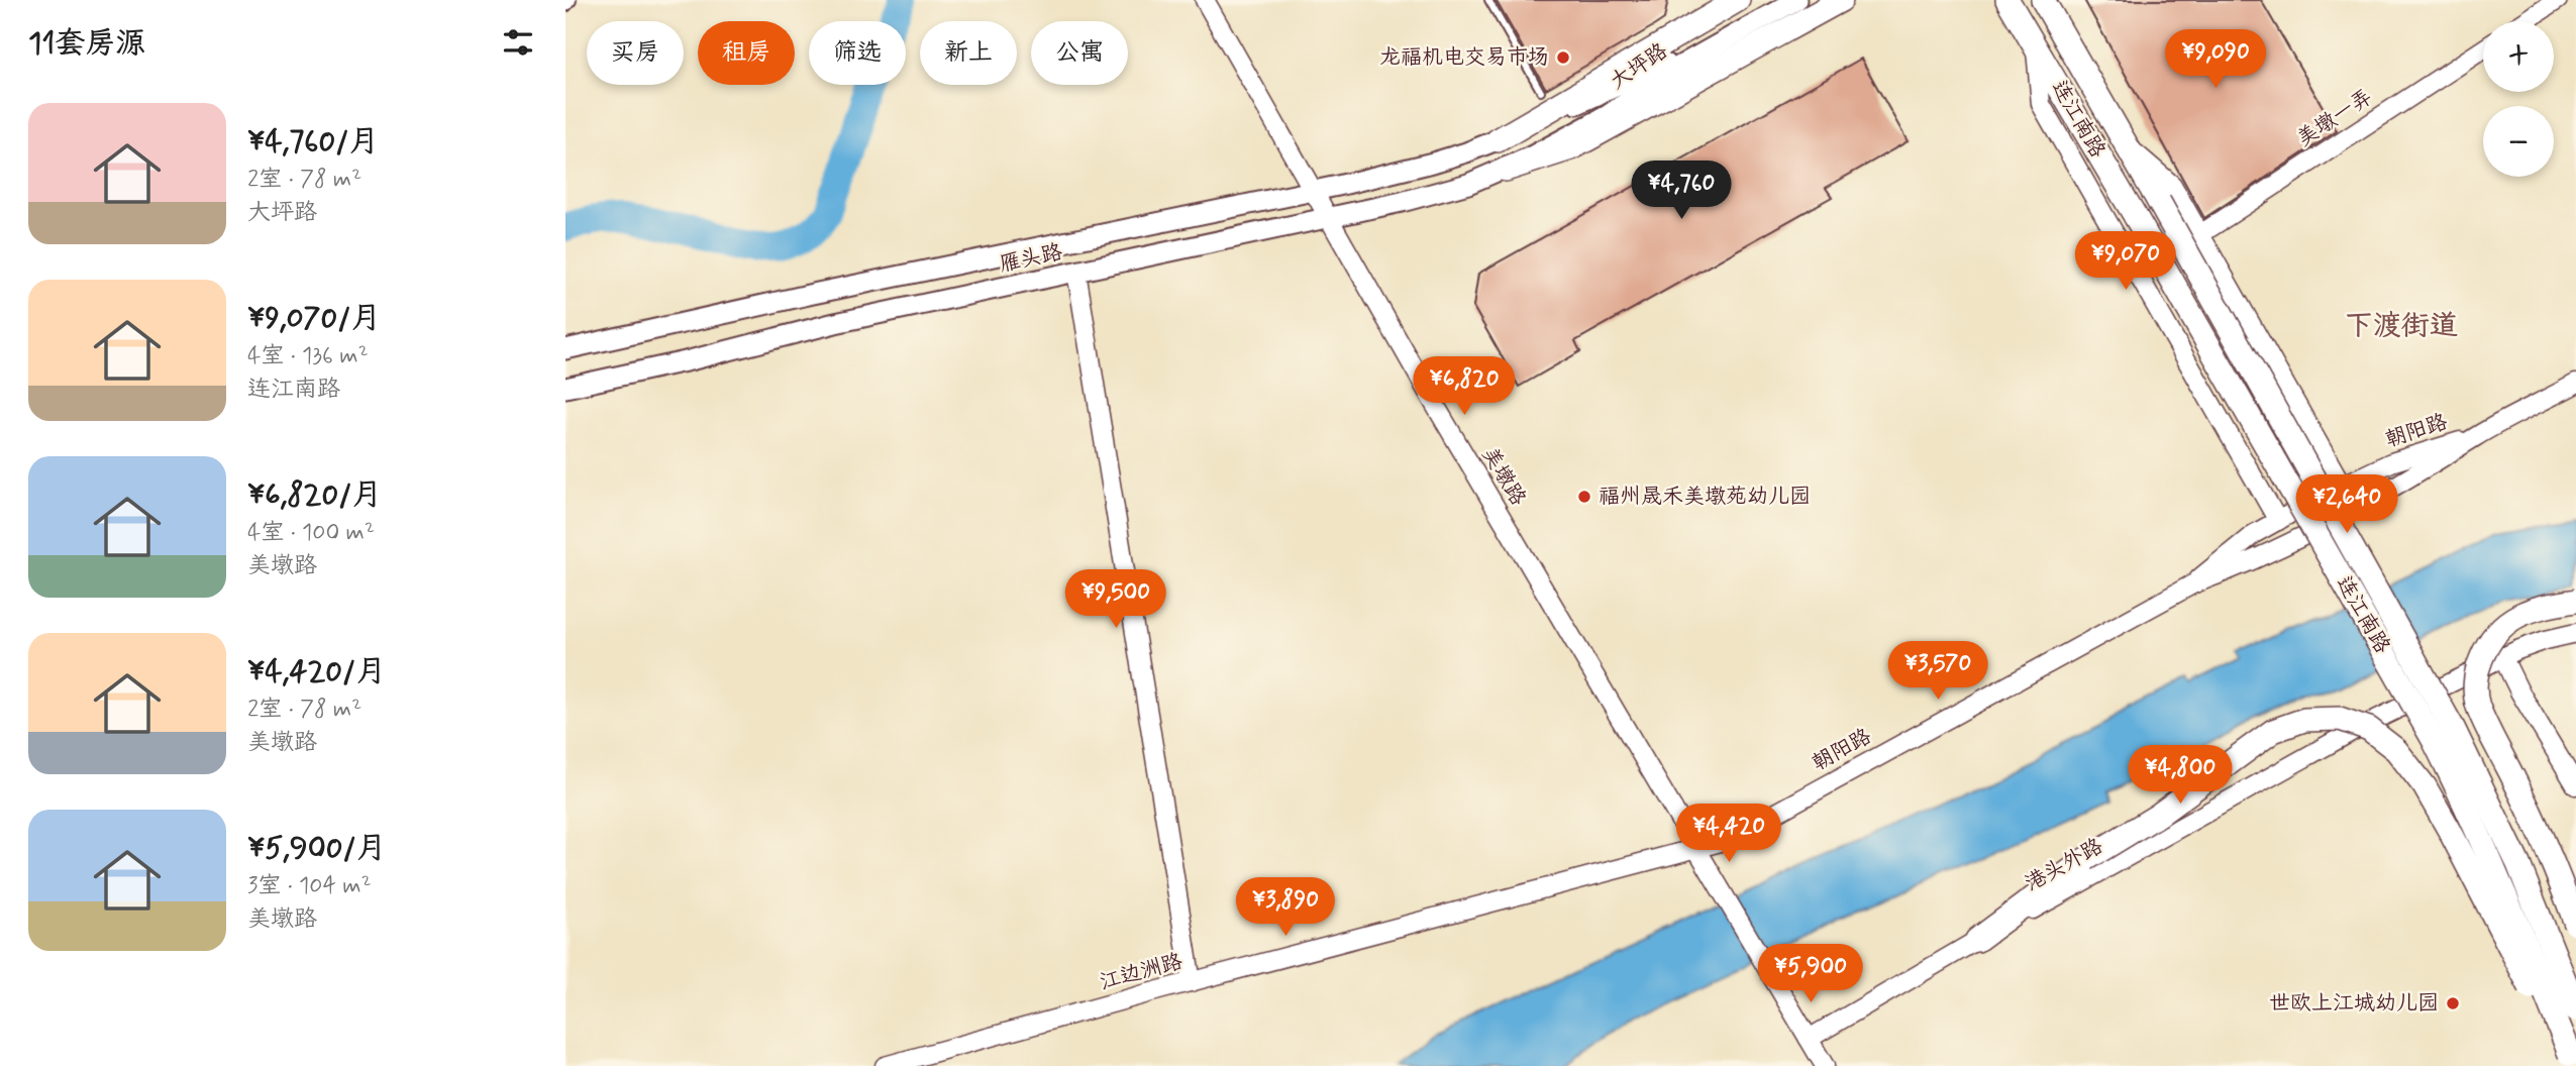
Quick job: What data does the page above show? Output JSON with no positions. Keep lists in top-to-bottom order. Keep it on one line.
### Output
{"streets":{"highway":["连江南路"],"main road":["大坪路","雁头路"],"street":["美墩一弄","朝阳路","美墩路","港头外路","江边洲路"]},"crossings":[["大坪路","雁头路"],["雁头路","美墩路"],["朝阳路","美墩路"],["朝阳路","江边洲路"],["美墩路","港头外路"],["美墩路","江边洲路"]],"districts":["下渡街道"],"places":["龙福机电交易市场","福州晟禾美墩苑幼儿园","世欧上江城幼儿园"],"page":{"heading":"11套房源","map_buttons":["+","−"],"chip":["买房","租房","筛选","新上","公寓"],"price":["¥9,090","¥4,760","¥9,070","¥6,820","¥2,640","¥9,500","¥3,570","¥4,800","¥4,420","¥3,890","¥5,900"],"list":[{"name":"¥4,760/月","note":"2室 · 78 m² · 大坪路"},{"name":"¥9,070/月","note":"4室 · 136 m² · 连江南路"},{"name":"¥6,820/月","note":"4室 · 100 m² · 美墩路"},{"name":"¥4,420/月","note":"2室 · 78 m² · 美墩路"},{"name":"¥5,900/月","note":"3室 · 104 m² · 美墩路"}]}}
